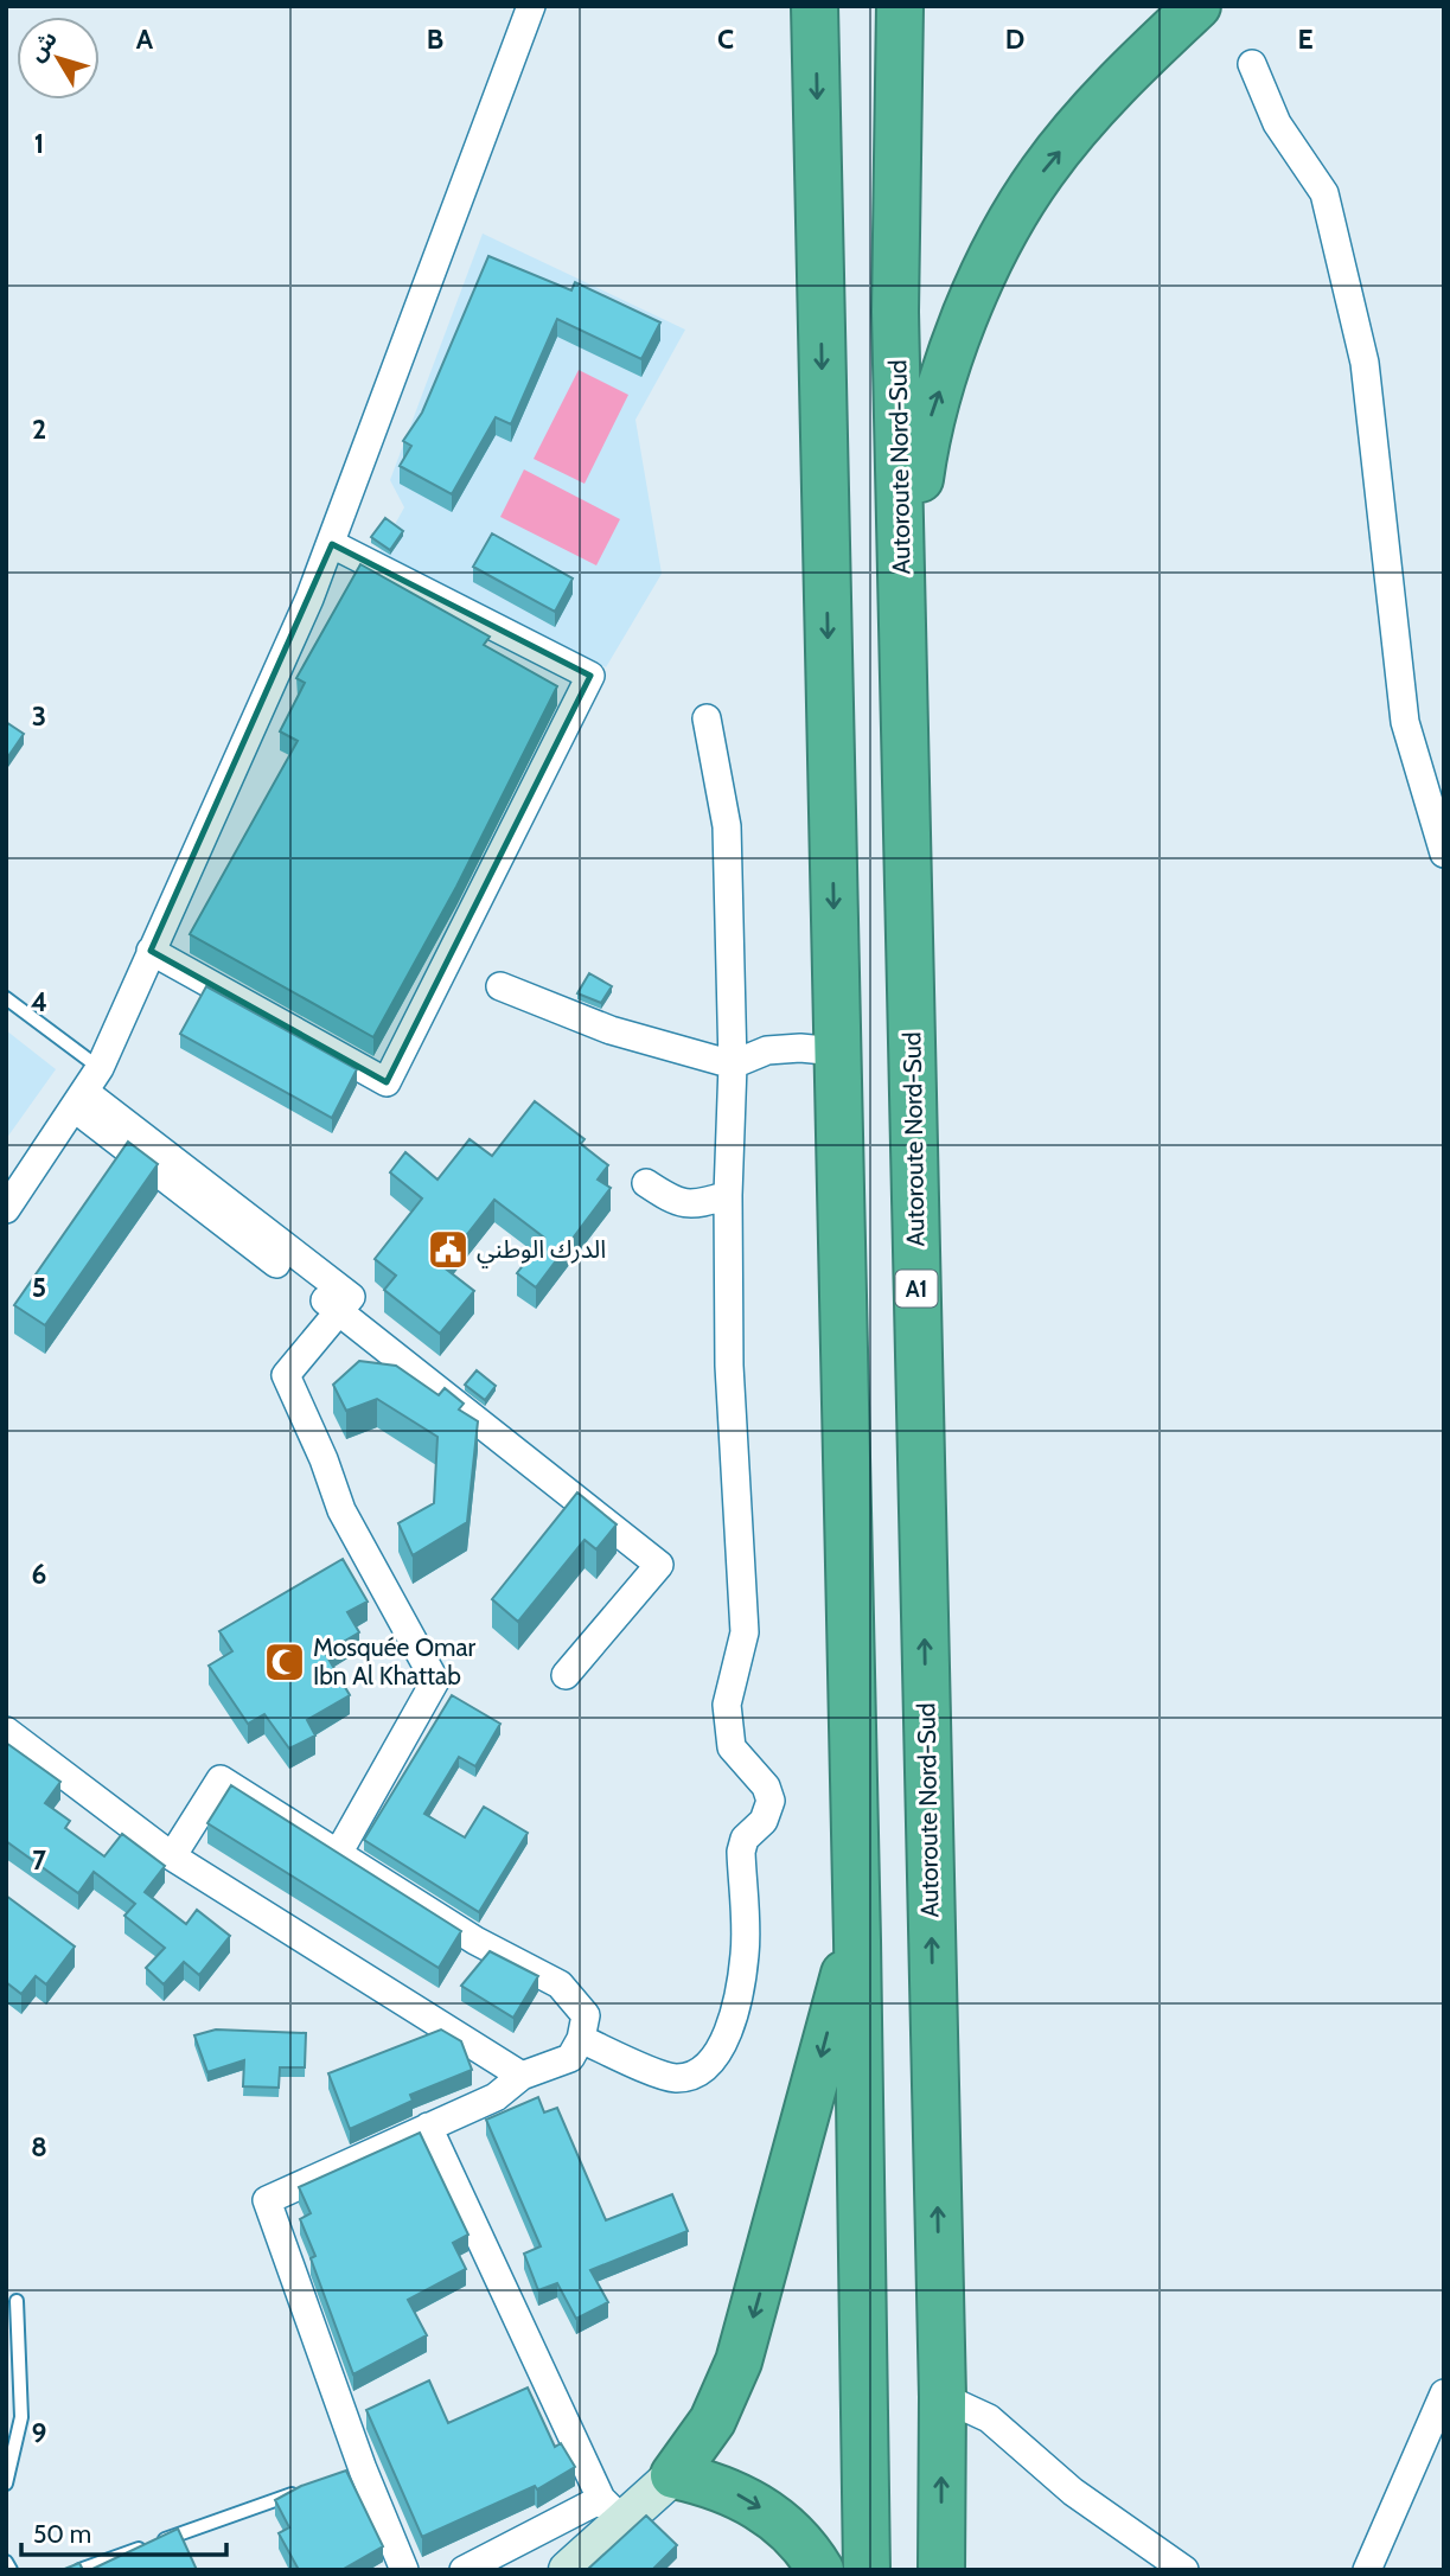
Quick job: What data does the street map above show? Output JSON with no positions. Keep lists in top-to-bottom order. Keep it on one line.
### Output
{"streets":{"highway":["Autoroute Nord-Sud","A1"]},"places":{"public building":["الدرك الوطني"],"mosque":["Mosquée Omar Ibn Al Khattab"]},"scale_bar":"50 m","north":"top left","grid":{"columns":["A","B","C","D","E"],"rows":["1","2","3","4","5","6","7","8","9"]}}
